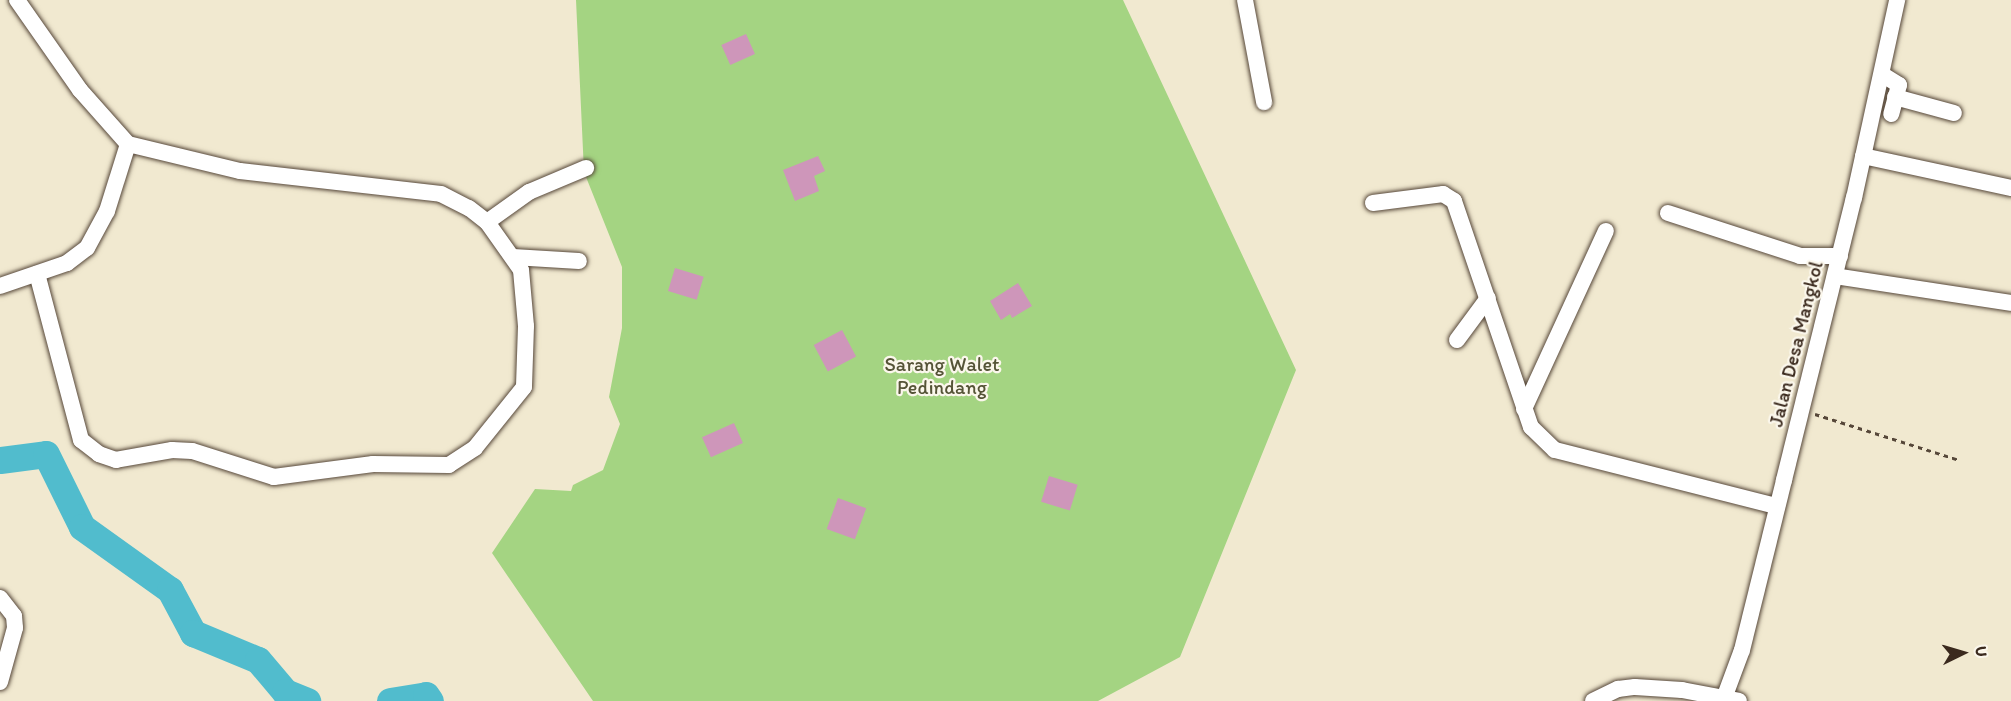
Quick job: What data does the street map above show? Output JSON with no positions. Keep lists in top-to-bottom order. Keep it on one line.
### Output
{"streets":{"street":["Jalan Desa Mangkol"]},"parks":["Sarang Walet Pedindang"],"north":"right"}
